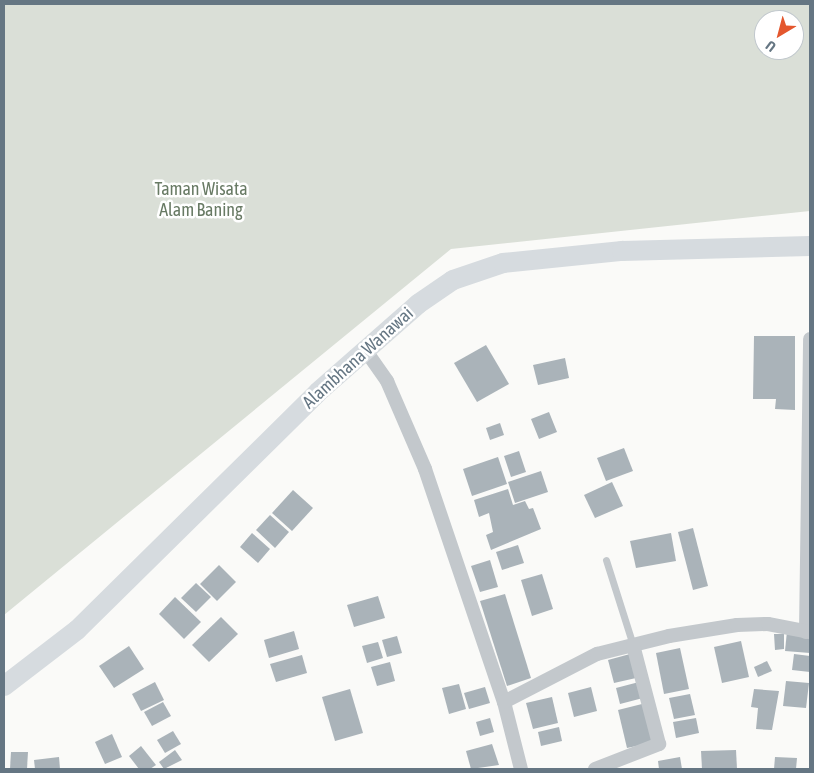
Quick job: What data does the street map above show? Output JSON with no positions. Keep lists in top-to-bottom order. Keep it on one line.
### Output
{"streets":{"street":["Alambhana Wanawai"]},"parks":["Taman Wisata Alam Baning"],"north":"bottom left"}
